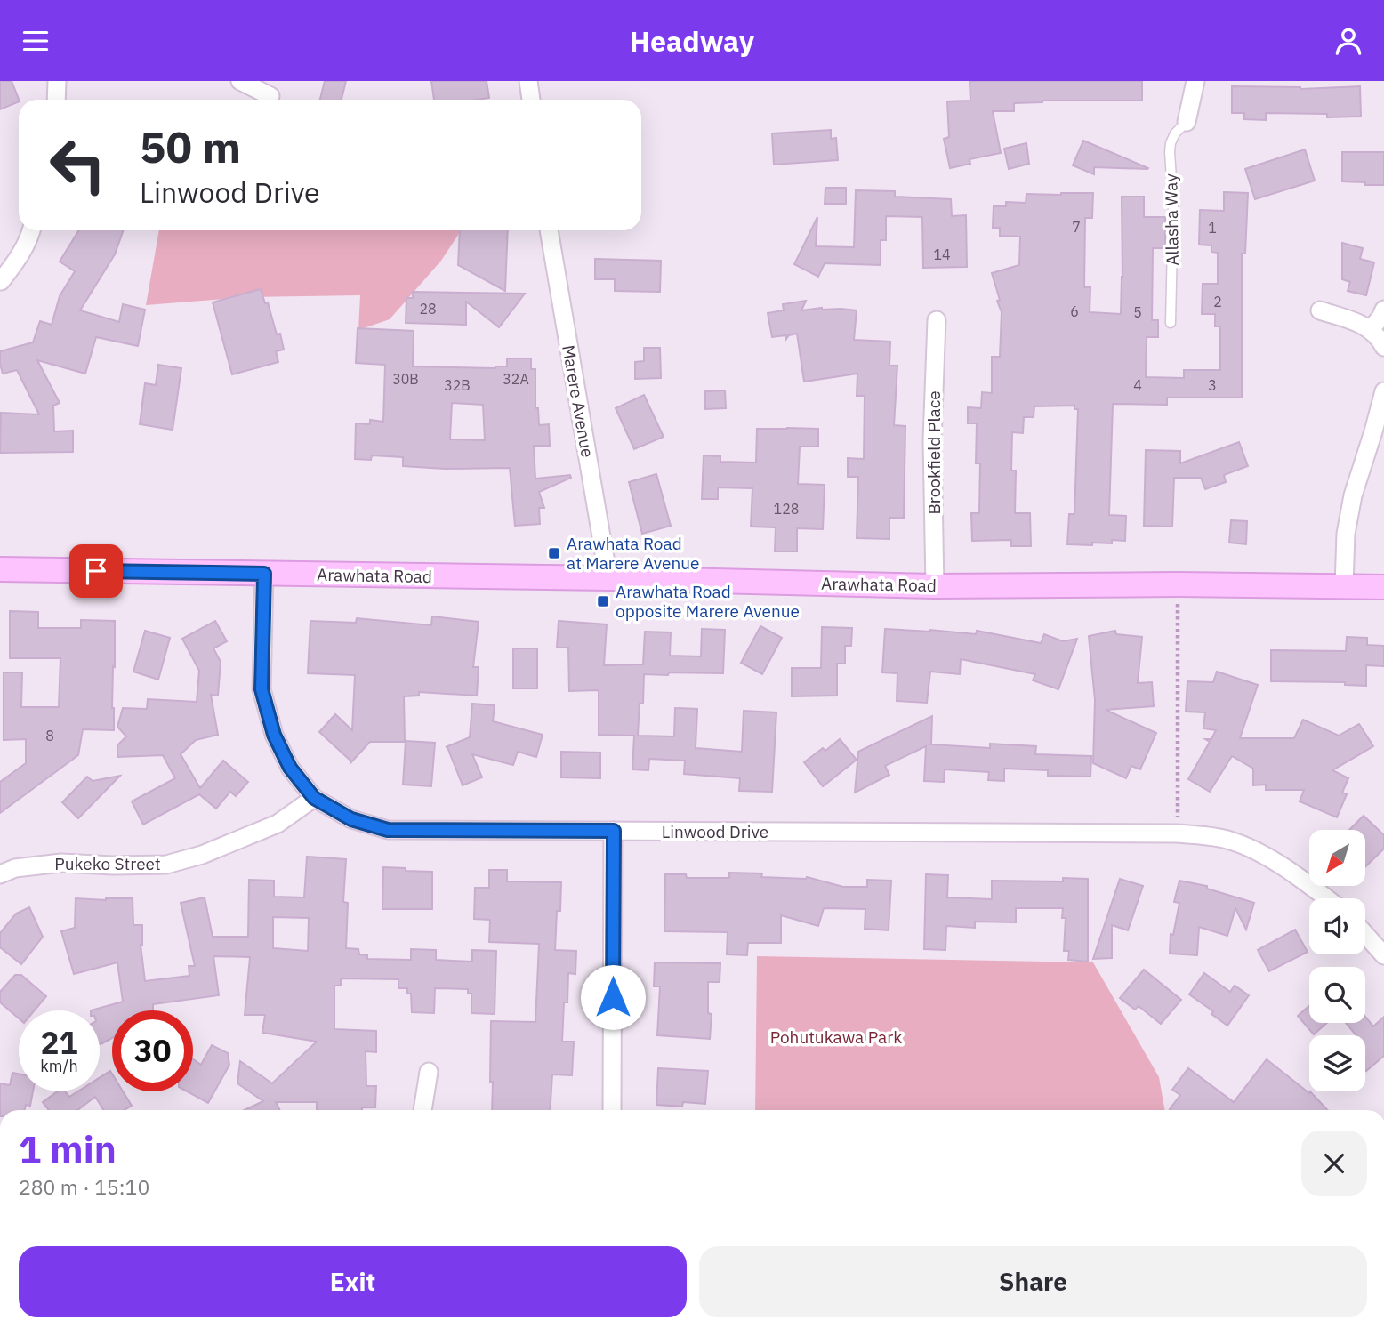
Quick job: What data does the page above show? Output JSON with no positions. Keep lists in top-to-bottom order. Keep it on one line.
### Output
{"streets":{"main road":["Arawhata Road"],"street":["Marere Avenue","Brookfield Place","Linwood Drive","Pukeko Street"],"lane":["Allasha Way"]},"crossings":[["Marere Avenue","Arawhata Road"],["Brookfield Place","Arawhata Road"],["Arawhata Road","Linwood Drive"],["Linwood Drive","Pukeko Street"]],"parks":["Pohutukawa Park"],"places":{"transit":["Arawhata Road at Marere Avenue","Arawhata Road opposite Marere Avenue"]},"house_numbers":["7","1","14","2","28","6","5","30B","32A","32B","4","3","128","8"],"north":"bottom left","page":{"header":"Headway","turn":["50 m","Linwood Drive"],"speed":"21 km/h","limit":"30","heading":["1 min","280 m · 15:10"],"buttons":["Exit","Share"]}}
